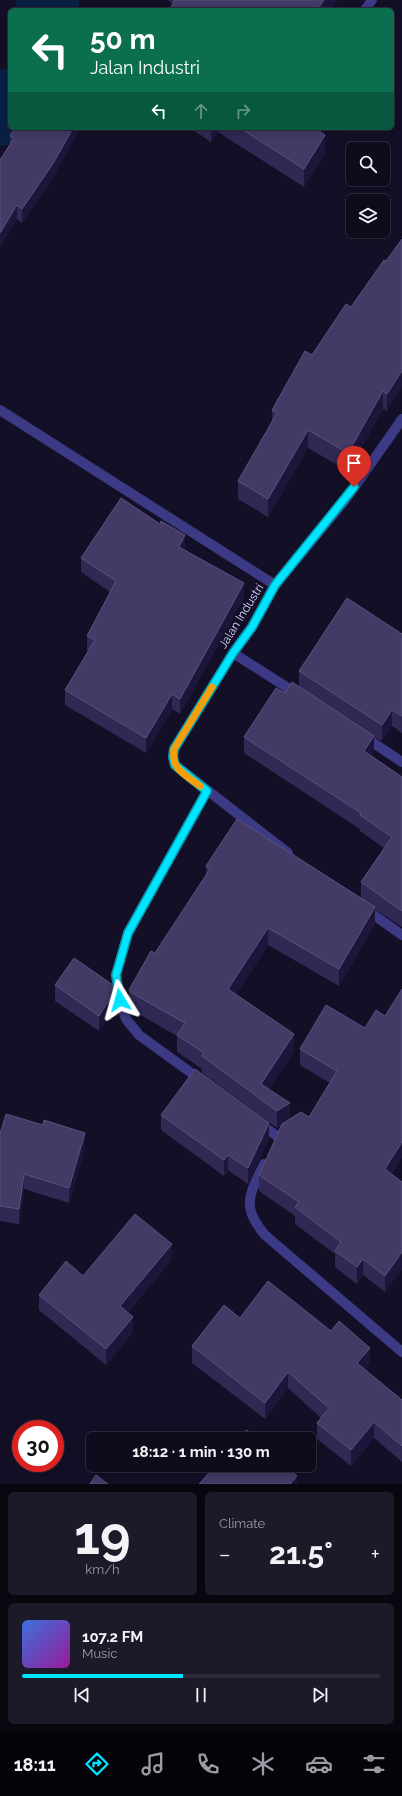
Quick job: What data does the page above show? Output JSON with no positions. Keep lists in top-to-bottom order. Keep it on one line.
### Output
{"streets":{"street":["Jalan Industri"]},"page":{"turn":["50 m","Jalan Industri"],"limit":"30","trip":"18:12 · 1 min · 130 m","tile":[["19","km/h"],"Climate"],"heat":["−","21.5°","+"],"song":["107.2 FM","Music"],"tabs":"18:11"}}
